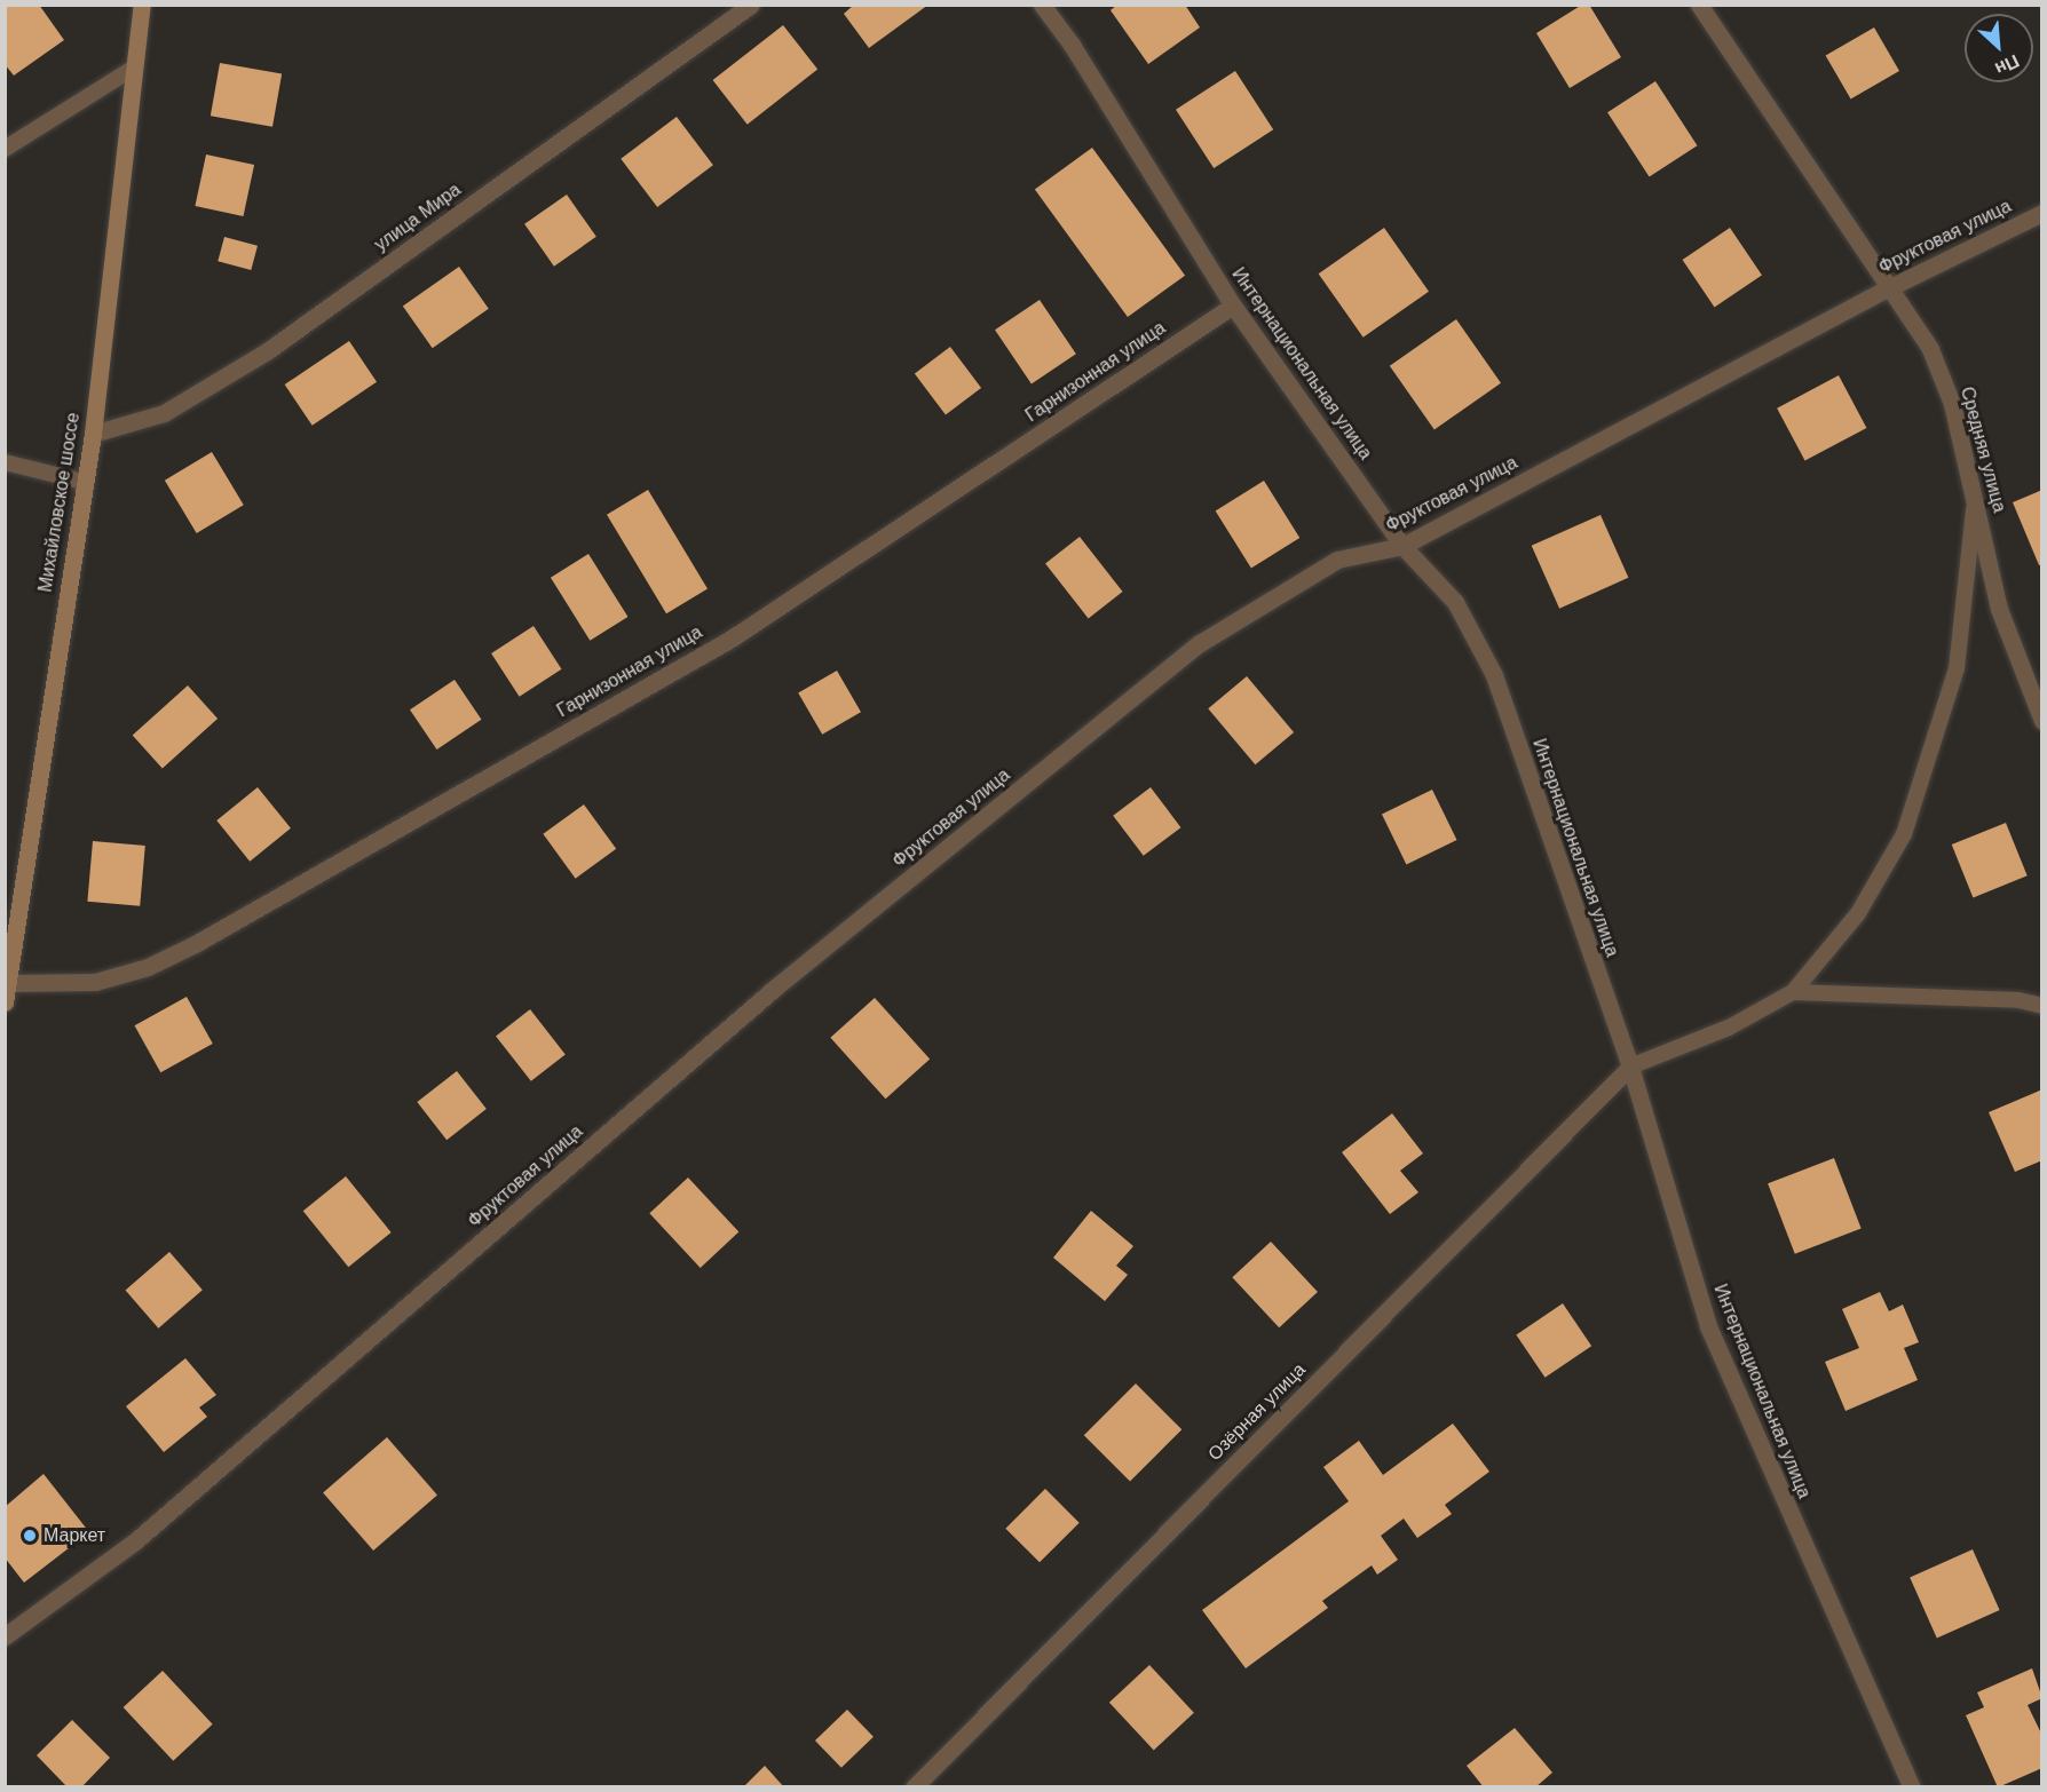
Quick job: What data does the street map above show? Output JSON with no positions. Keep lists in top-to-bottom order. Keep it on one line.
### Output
{"streets":{"main road":["Михайловское шоссе"],"street":["улица Мира","Фруктовая улица","Интернациональная улица","Гарнизонная улица","Средняя улица","Озёрная улица"]},"crossings":[["улица Мира","Михайловское шоссе"],["Фруктовая улица","Интернациональная улица"],["Фруктовая улица","Средняя улица"],["Интернациональная улица","Гарнизонная улица"],["Интернациональная улица","Озёрная улица"],["Гарнизонная улица","Михайловское шоссе"]],"places":["Маркет"],"north":"bottom right"}
